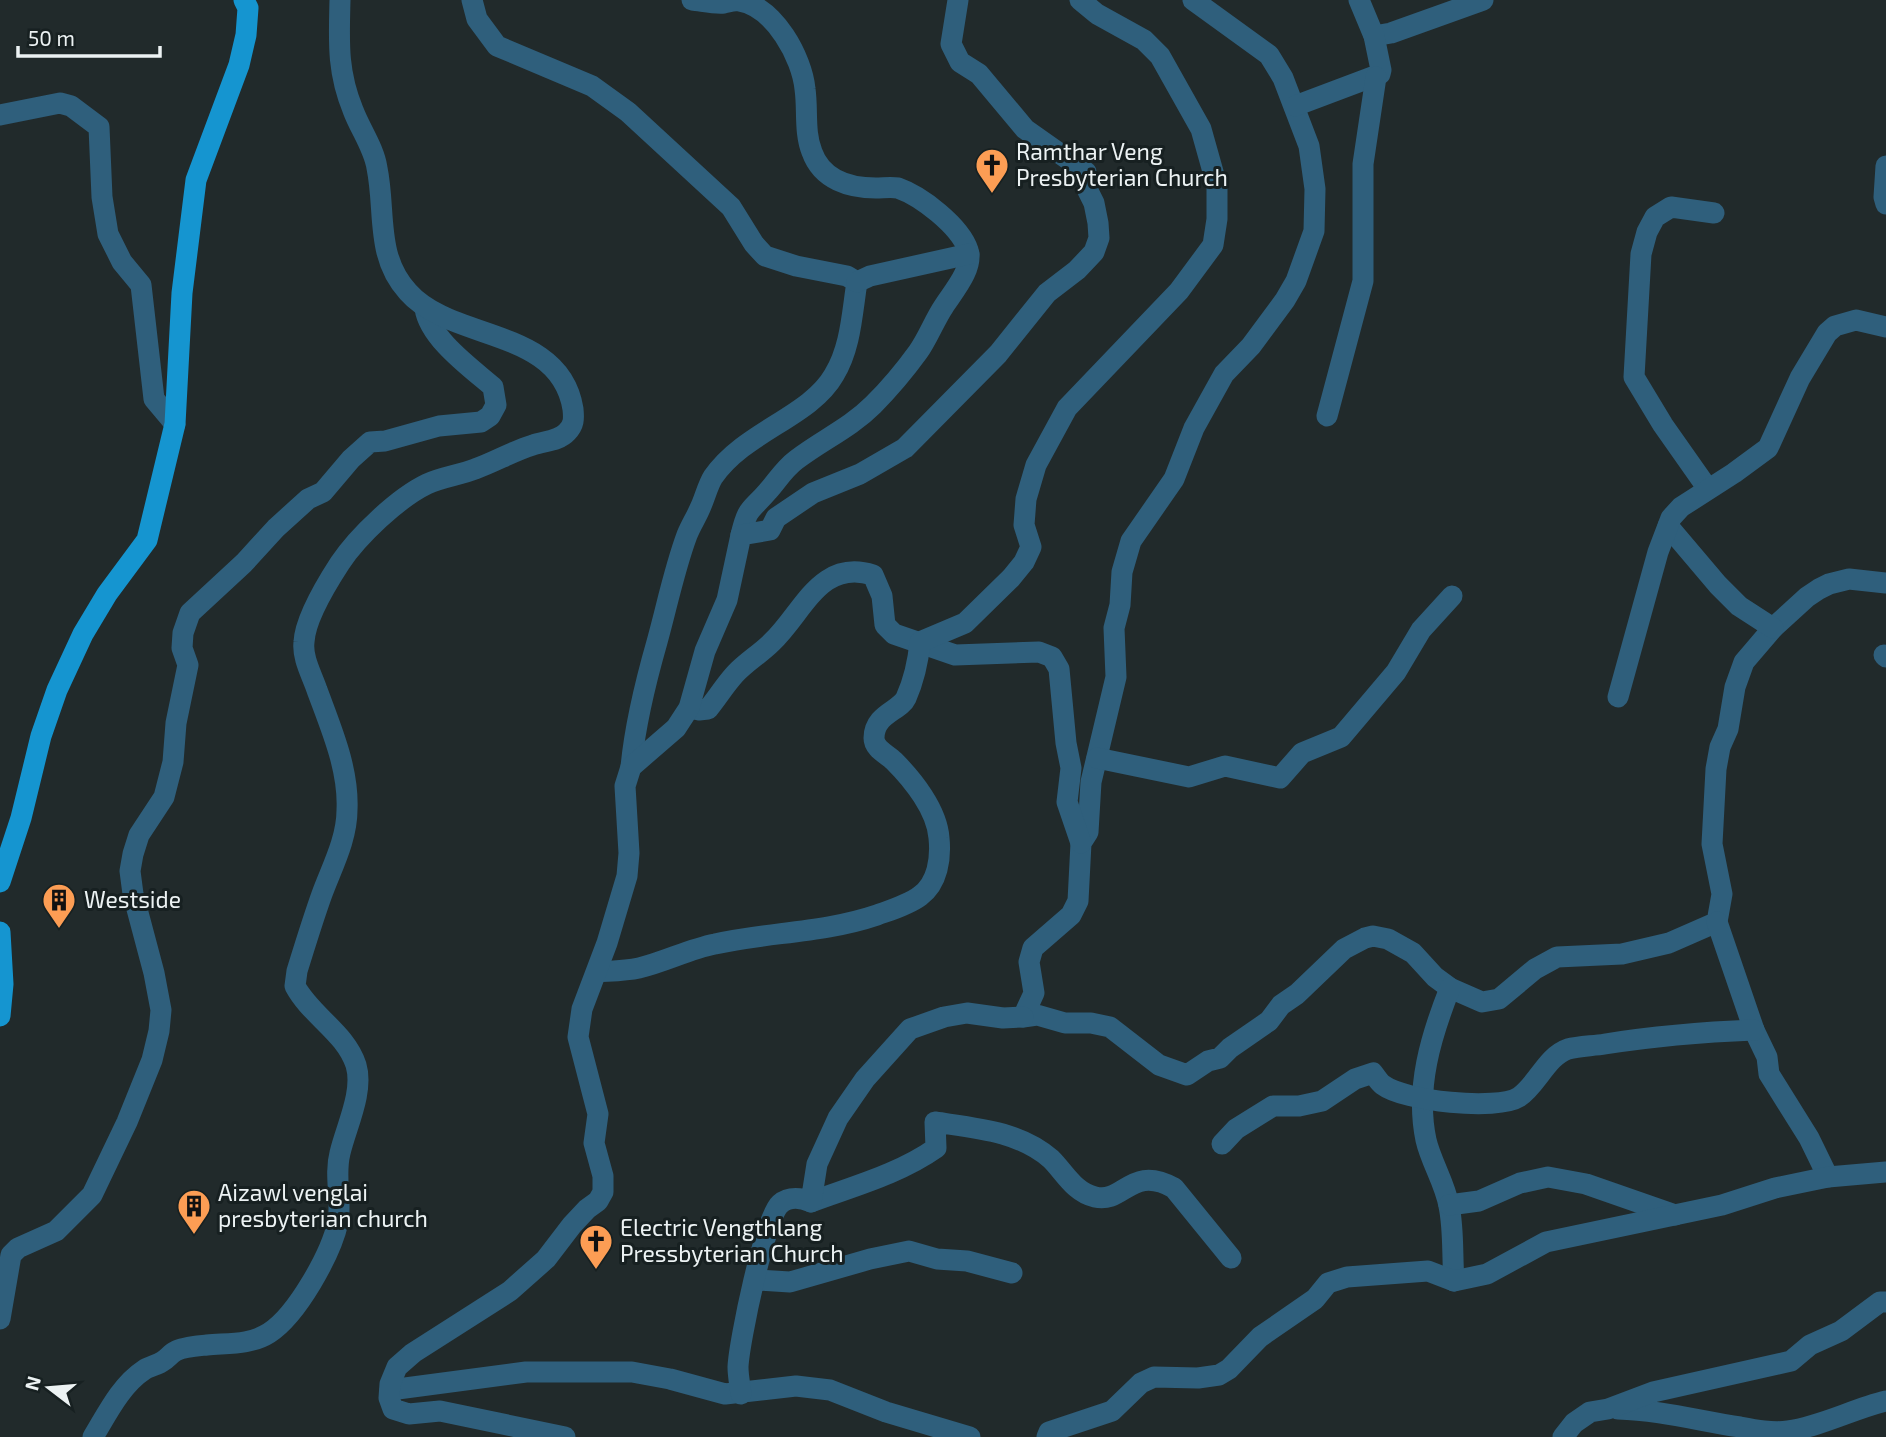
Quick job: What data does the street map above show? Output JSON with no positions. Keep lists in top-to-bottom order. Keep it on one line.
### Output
{"places":{"church":["Ramthar Veng Presbyterian Church","Electric Vengthlang Pressbyterian Church"],"building":["Westside","Aizawl venglai presbyterian church"]},"scale_bar":"50 m","north":"left"}
